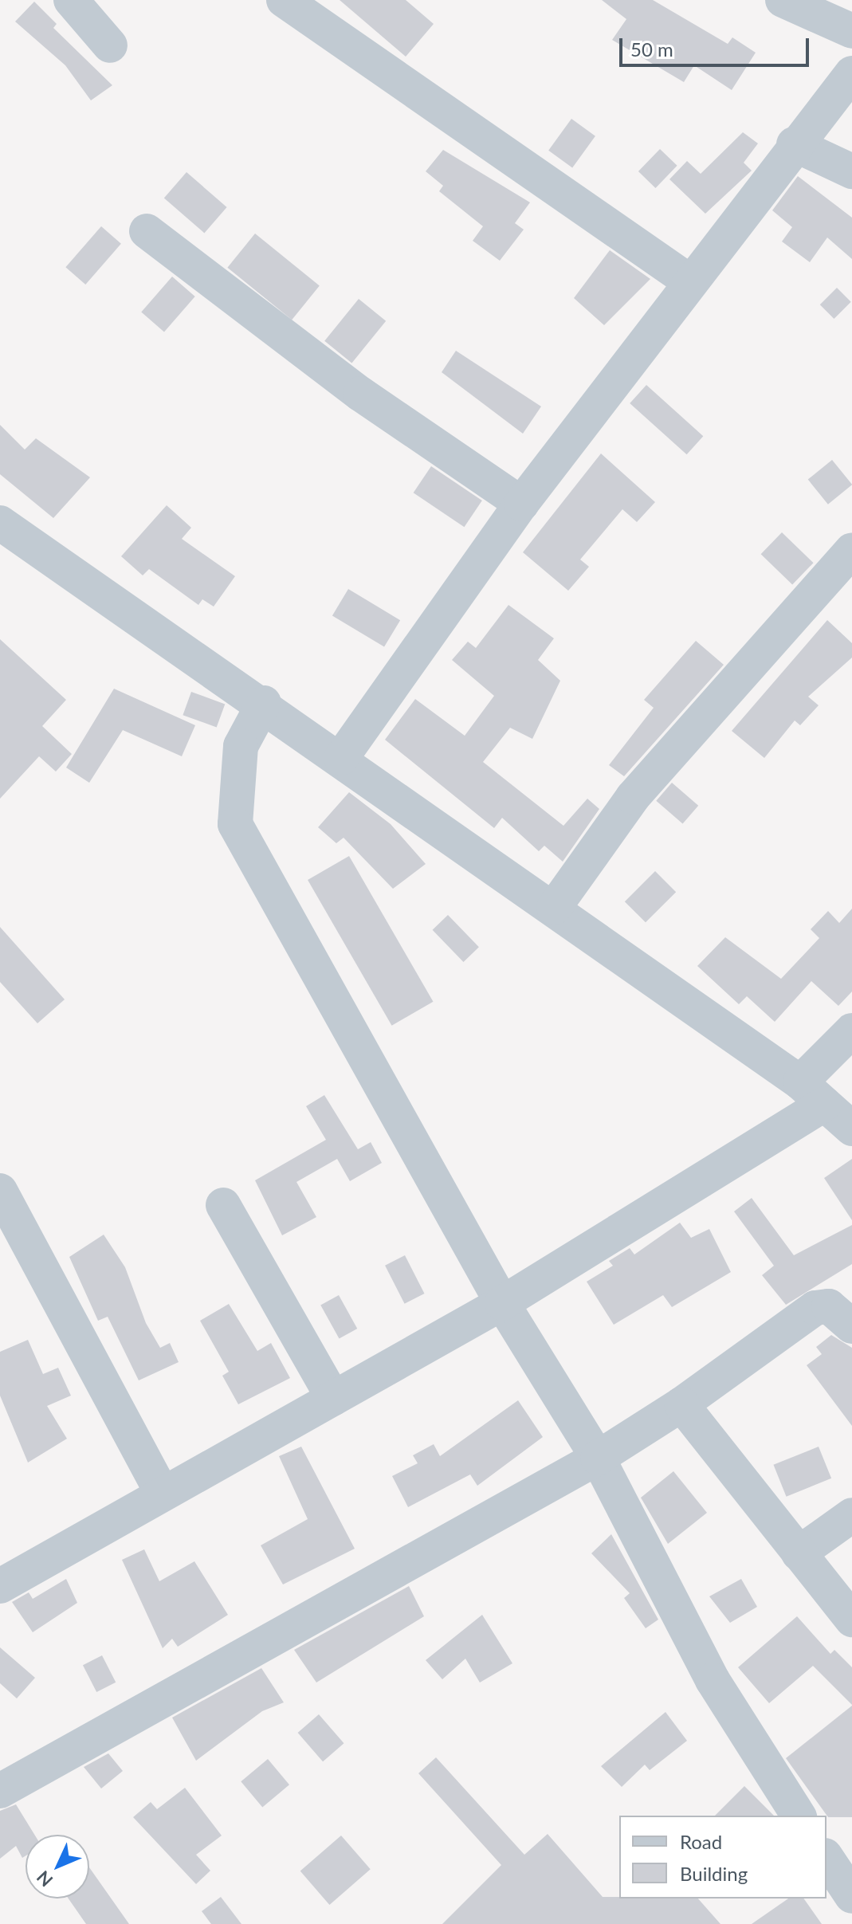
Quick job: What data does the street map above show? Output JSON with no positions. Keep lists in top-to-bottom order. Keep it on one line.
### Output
{"legend":["Road","Building"],"scale_bar":"50 m","north":"bottom left"}
